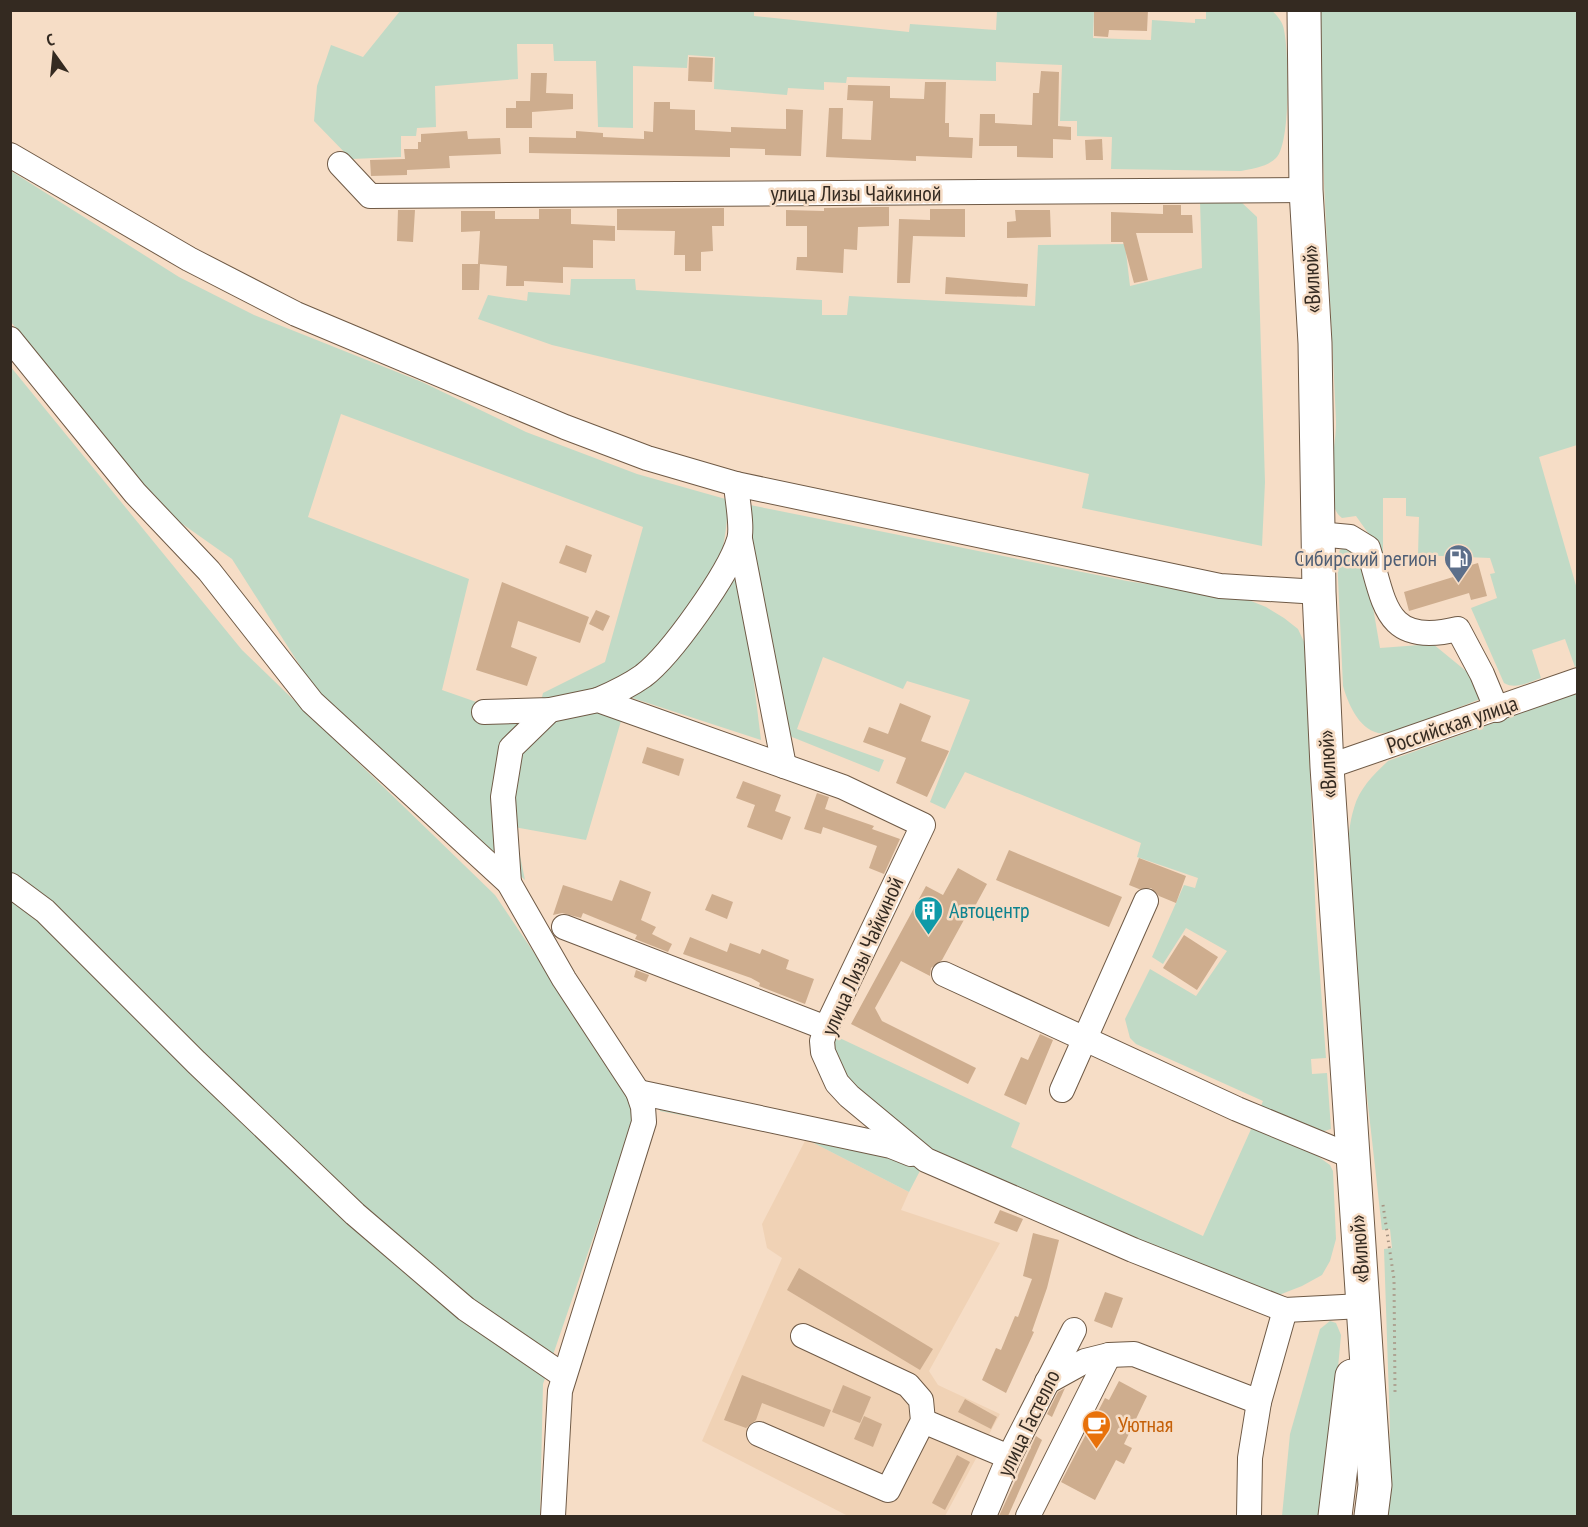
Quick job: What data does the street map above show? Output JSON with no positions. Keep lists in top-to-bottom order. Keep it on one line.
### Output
{"streets":{"highway":["«Вилюй»"],"street":["улица Лизы Чайкиной","Российская улица","улица Гастелло"]},"crossings":[["улица Лизы Чайкиной","«Вилюй»"],["«Вилюй»","Российская улица"]],"places":{"fuel station":["Сибирский регион"],"building":["Автоцентр"],"cafe":["Уютная"]},"north":"top"}
